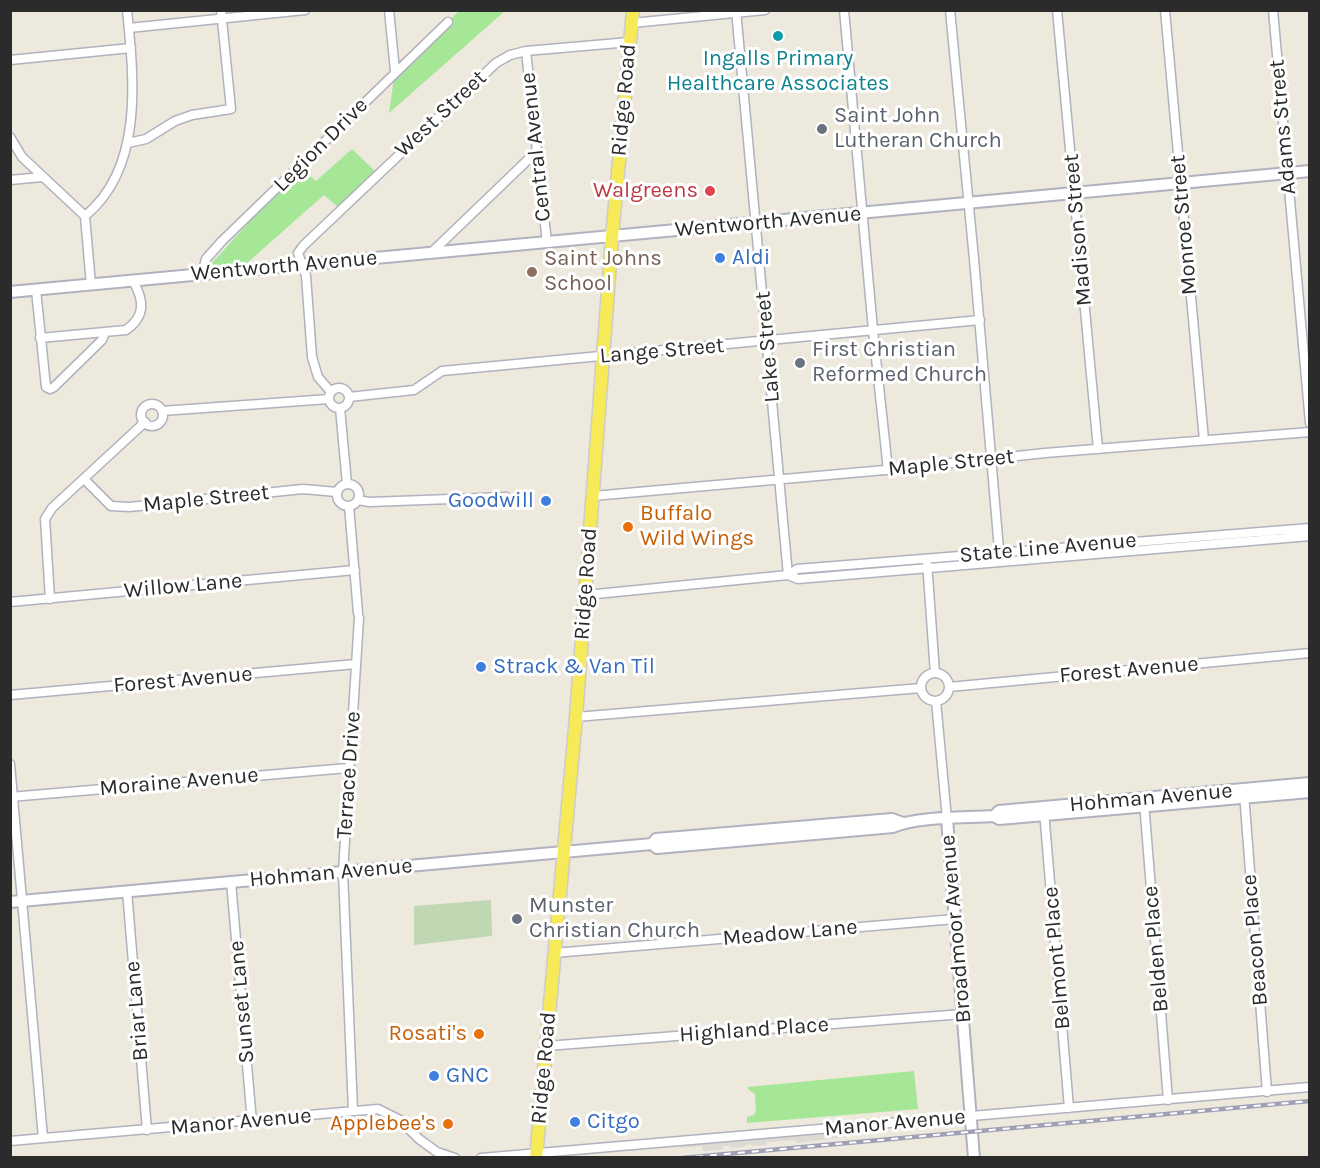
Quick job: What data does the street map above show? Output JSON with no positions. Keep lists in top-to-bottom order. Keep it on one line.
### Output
{"streets":{"main road":["Ridge Road"],"street":["West Street","Adams Street","Legion Drive","Central Avenue","Wentworth Avenue","Monroe Street","Madison Street","Lake Street","Lange Street","Maple Street","State Line Avenue","Willow Lane","Forest Avenue","Terrace Drive","Moraine Avenue","Hohman Avenue","Broadmoor Avenue","Meadow Lane","Beacon Place","Belden Place","Belmont Place","Sunset Lane","Briar Lane","Highland Place","Manor Avenue"]},"crossings":[["Ridge Road","West Street"],["Ridge Road","Wentworth Avenue"],["Ridge Road","Lange Street"],["Ridge Road","Maple Street"],["Ridge Road","State Line Avenue"],["Ridge Road","Hohman Avenue"],["Ridge Road","Meadow Lane"],["Ridge Road","Highland Place"],["Ridge Road","Manor Avenue"],["West Street","Central Avenue"],["West Street","Wentworth Avenue"],["Adams Street","Wentworth Avenue"],["Legion Drive","Wentworth Avenue"],["Central Avenue","Wentworth Avenue"],["Wentworth Avenue","Monroe Street"],["Wentworth Avenue","Madison Street"],["Wentworth Avenue","Lake Street"],["Monroe Street","Maple Street"],["Madison Street","Maple Street"],["Lake Street","Lange Street"],["Lake Street","Maple Street"],["Lake Street","State Line Avenue"],["Maple Street","Terrace Drive"],["Willow Lane","Terrace Drive"],["Forest Avenue","Terrace Drive"],["Forest Avenue","Broadmoor Avenue"],["Terrace Drive","Moraine Avenue"],["Terrace Drive","Hohman Avenue"],["Terrace Drive","Manor Avenue"],["Hohman Avenue","Broadmoor Avenue"],["Hohman Avenue","Beacon Place"],["Hohman Avenue","Belden Place"],["Hohman Avenue","Belmont Place"],["Hohman Avenue","Sunset Lane"],["Hohman Avenue","Briar Lane"],["Broadmoor Avenue","Meadow Lane"],["Broadmoor Avenue","Highland Place"],["Broadmoor Avenue","Manor Avenue"],["Beacon Place","Manor Avenue"],["Belden Place","Manor Avenue"],["Belmont Place","Manor Avenue"],["Sunset Lane","Manor Avenue"],["Briar Lane","Manor Avenue"]],"places":["Ingalls Primary Healthcare Associates","Saint John Lutheran Church","Walgreens","Aldi","Saint Johns School","First Christian Reformed Church","Goodwill","Buffalo Wild Wings","Strack & Van Til","Munster Christian Church","Rosati's","GNC","Citgo","Applebee's"]}
